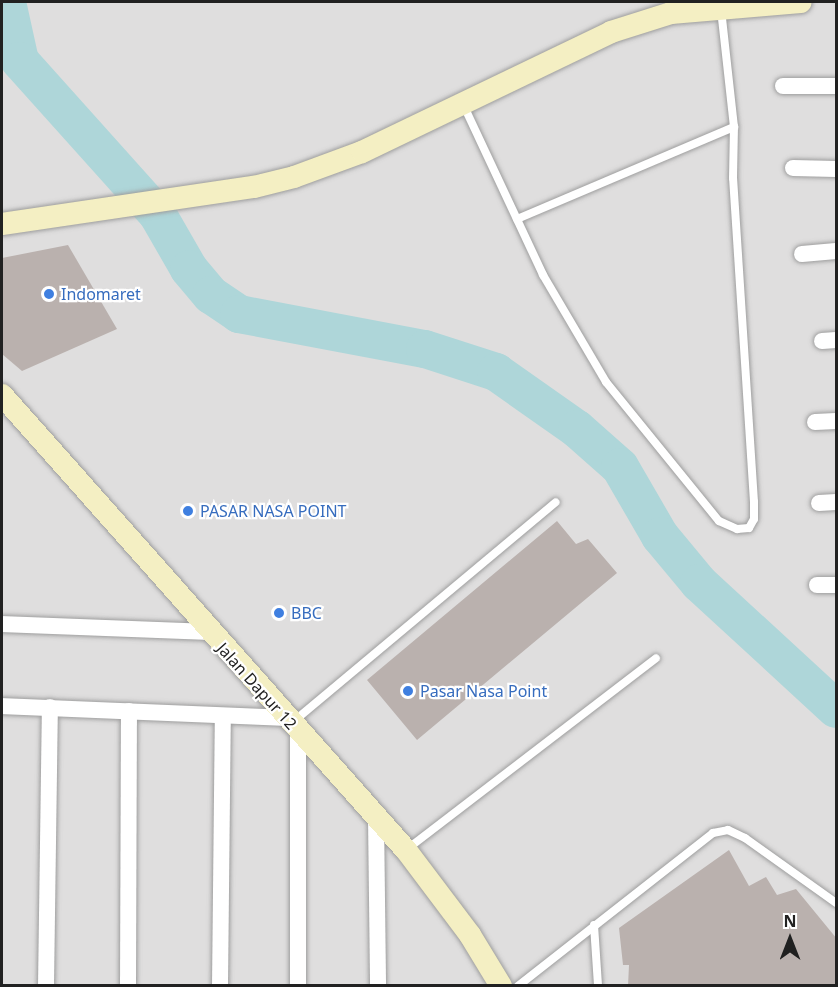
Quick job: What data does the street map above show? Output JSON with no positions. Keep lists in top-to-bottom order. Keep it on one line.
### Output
{"streets":{"street":["Jalan Dapur 12"]},"places":["Indomaret","PASAR NASA POINT","BBC","Pasar Nasa Point"],"north":"top"}
